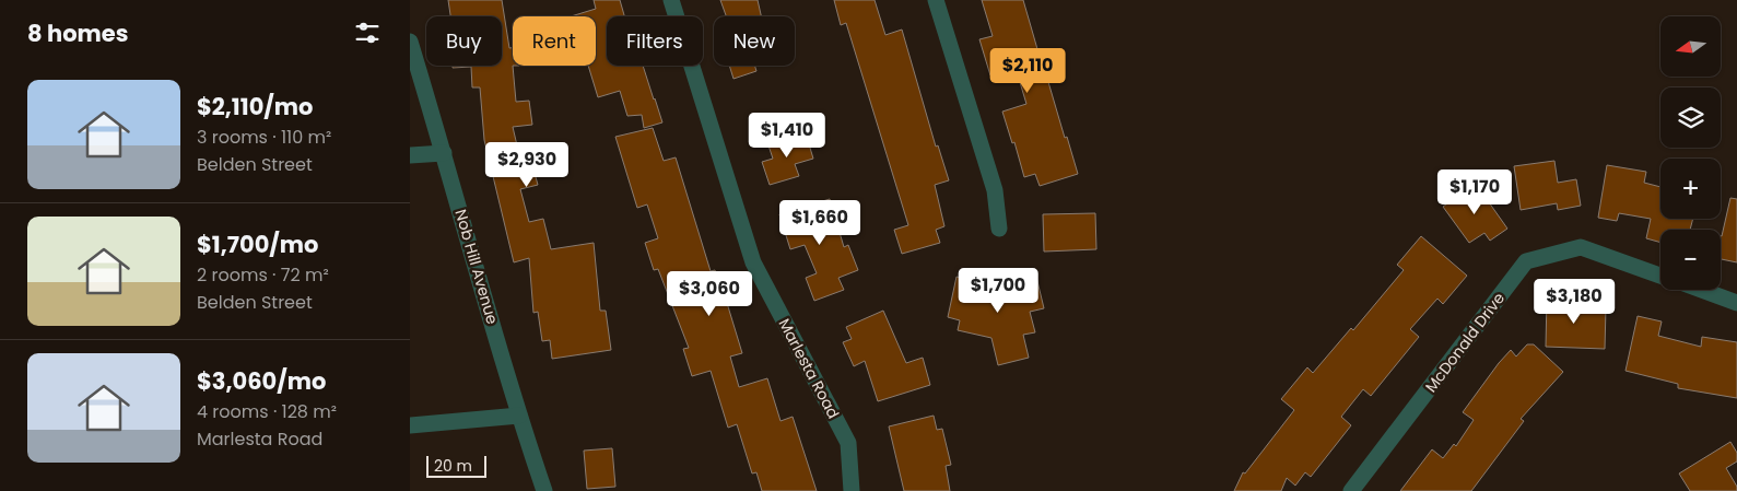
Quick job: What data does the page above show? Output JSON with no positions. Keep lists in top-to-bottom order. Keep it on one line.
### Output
{"streets":{"street":["Nob Hill Avenue","McDonald Drive","Marlesta Road"]},"scale_bar":"20 m","north":"left","page":{"heading":"8 homes","map_buttons":["+","−"],"chip":["Buy","Rent","Filters","New"],"price":["$2,110","$1,410","$2,930","$1,170","$1,660","$1,700","$3,060","$3,180"],"list":[{"name":"$2,110/mo","note":"3 rooms · 110 m² · Belden Street"},{"name":"$1,700/mo","note":"2 rooms · 72 m² · Belden Street"},{"name":"$3,060/mo","note":"4 rooms · 128 m² · Marlesta Road"}],"scale":"20 m"}}
